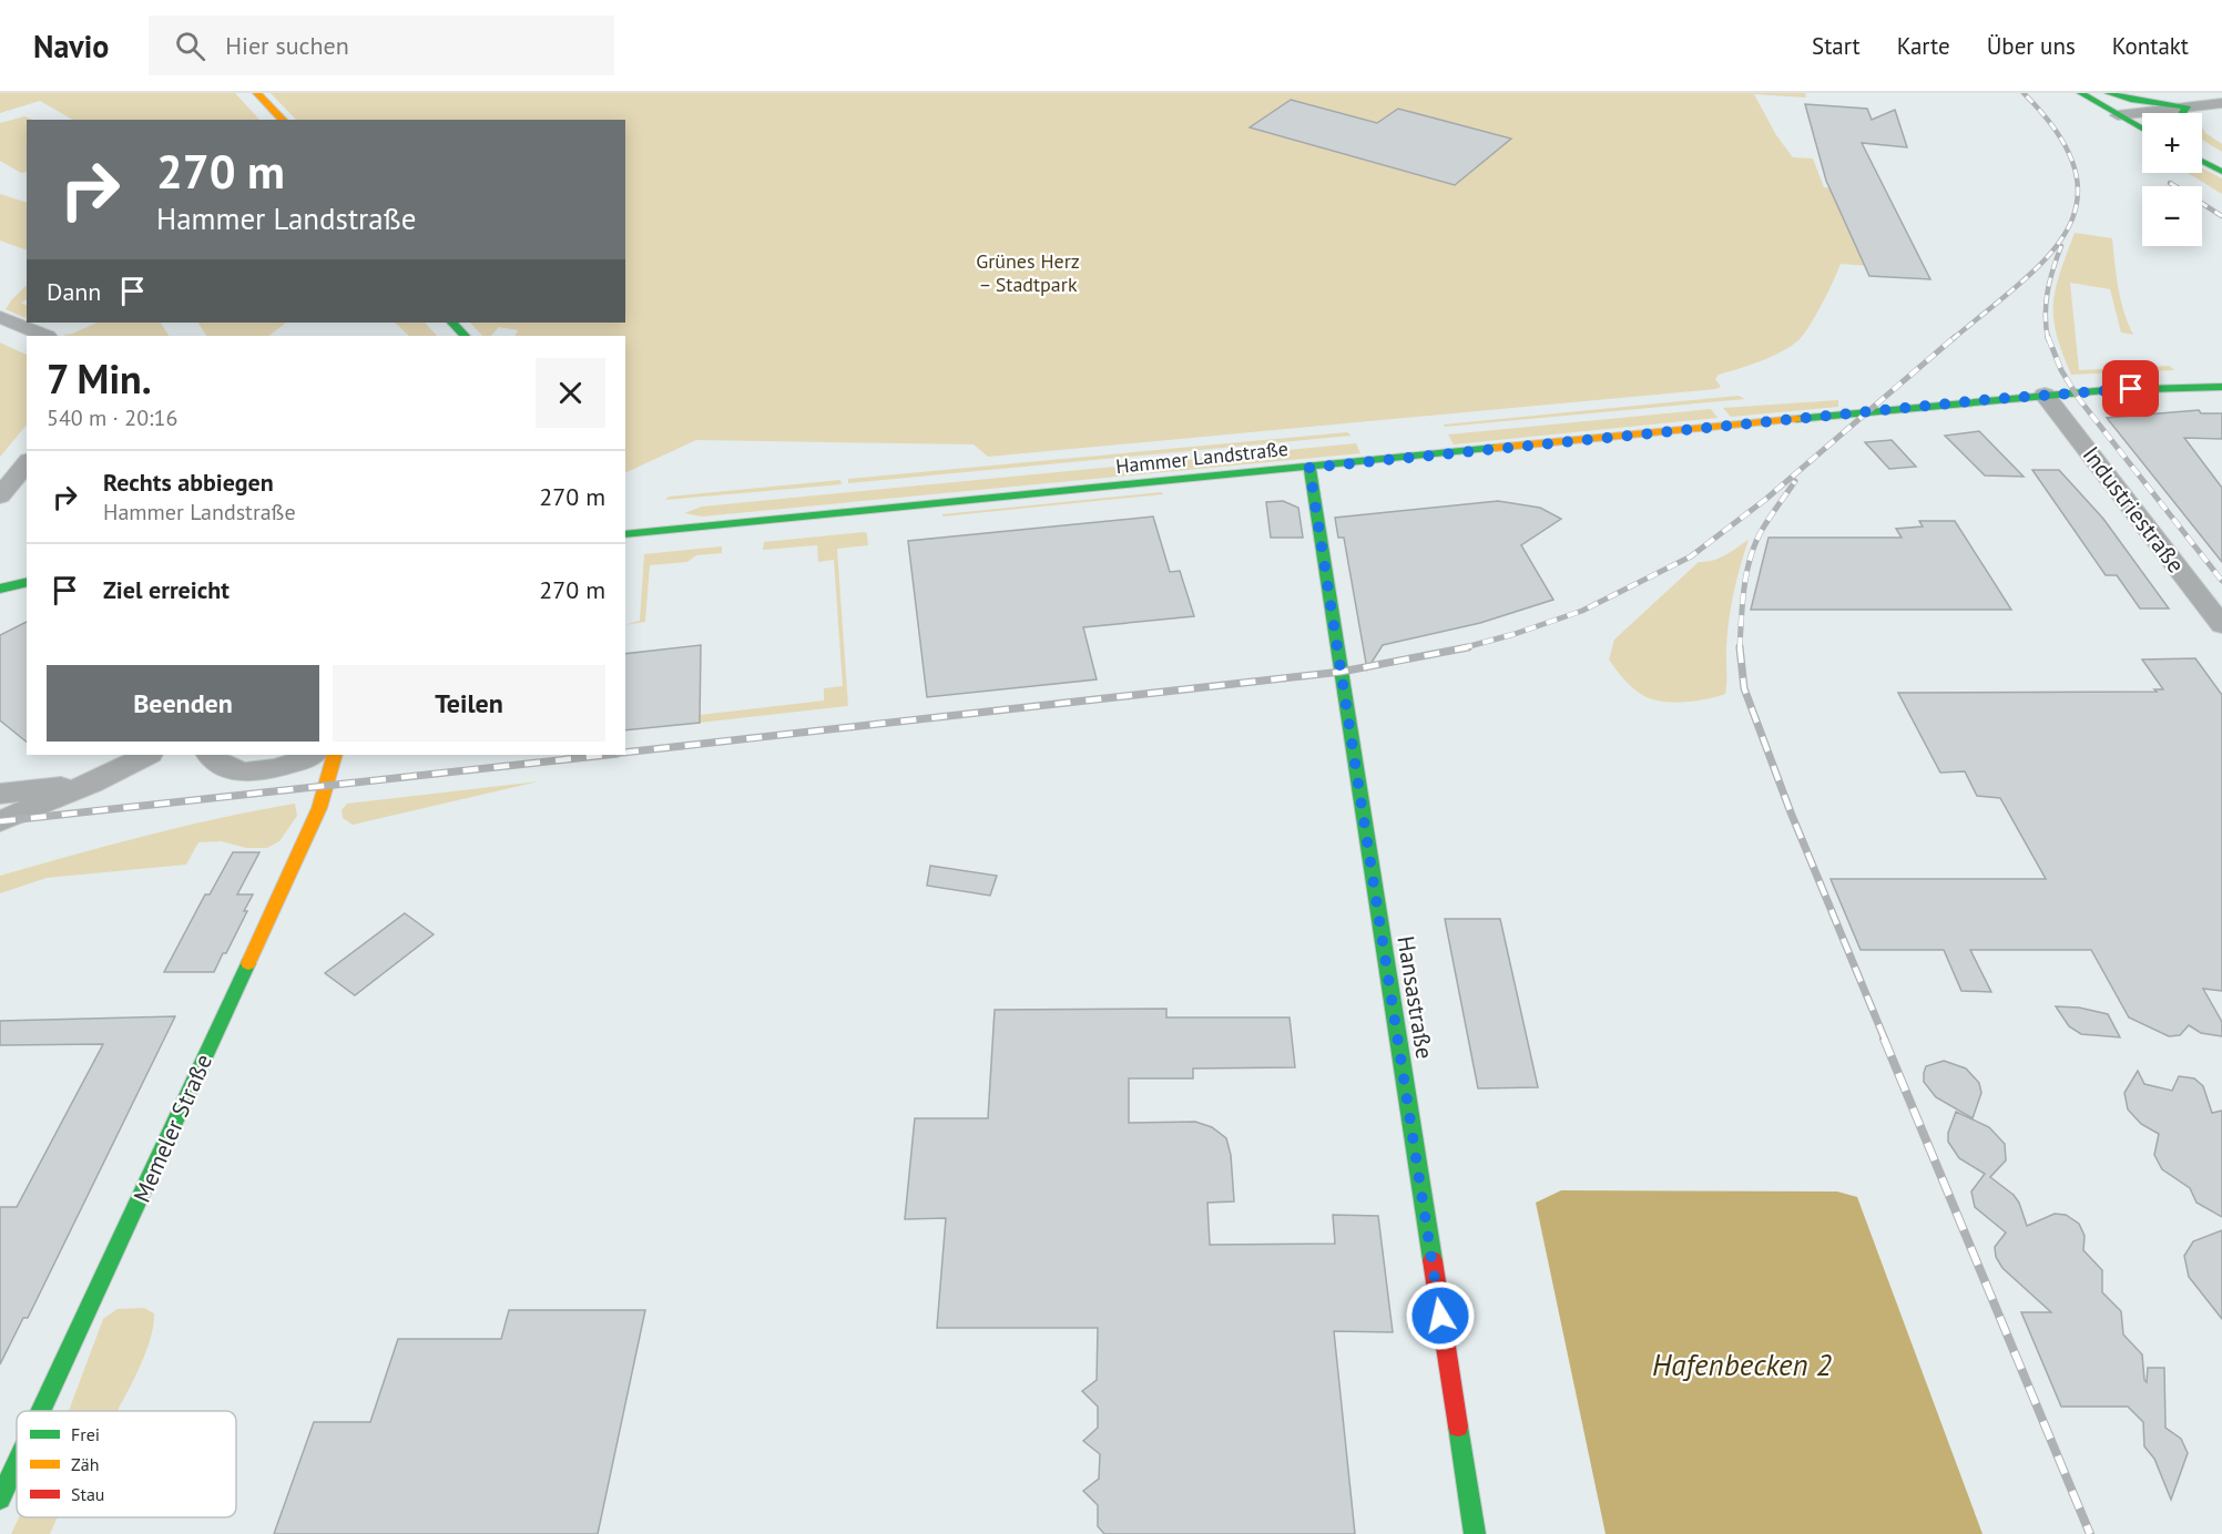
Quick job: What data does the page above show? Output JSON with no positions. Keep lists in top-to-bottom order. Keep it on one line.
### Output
{"streets":{"main road":["Hammer Landstraße","Hansastraße","Memeler Straße"],"street":["Industriestraße"]},"crossings":[["Hammer Landstraße","Industriestraße"],["Hammer Landstraße","Hansastraße"]],"water":["Hafenbecken 2"],"parks":["Grünes Herz – Stadtpark"],"legend":["Frei","Zäh","Stau"],"page":{"header":"Navio","search":"Hier suchen","nav":["Start","Karte","Über uns","Kontakt"],"map_buttons":["+","−"],"turn":["270 m","Hammer Landstraße"],"then":"Dann","heading":["7 Min.","540 m · 20:16"],"list":[{"name":"Rechts abbiegen","note":"Hammer Landstraße","value":"270 m"},{"name":"Ziel erreicht","value":"270 m"}],"buttons":["Beenden","Teilen"]}}
